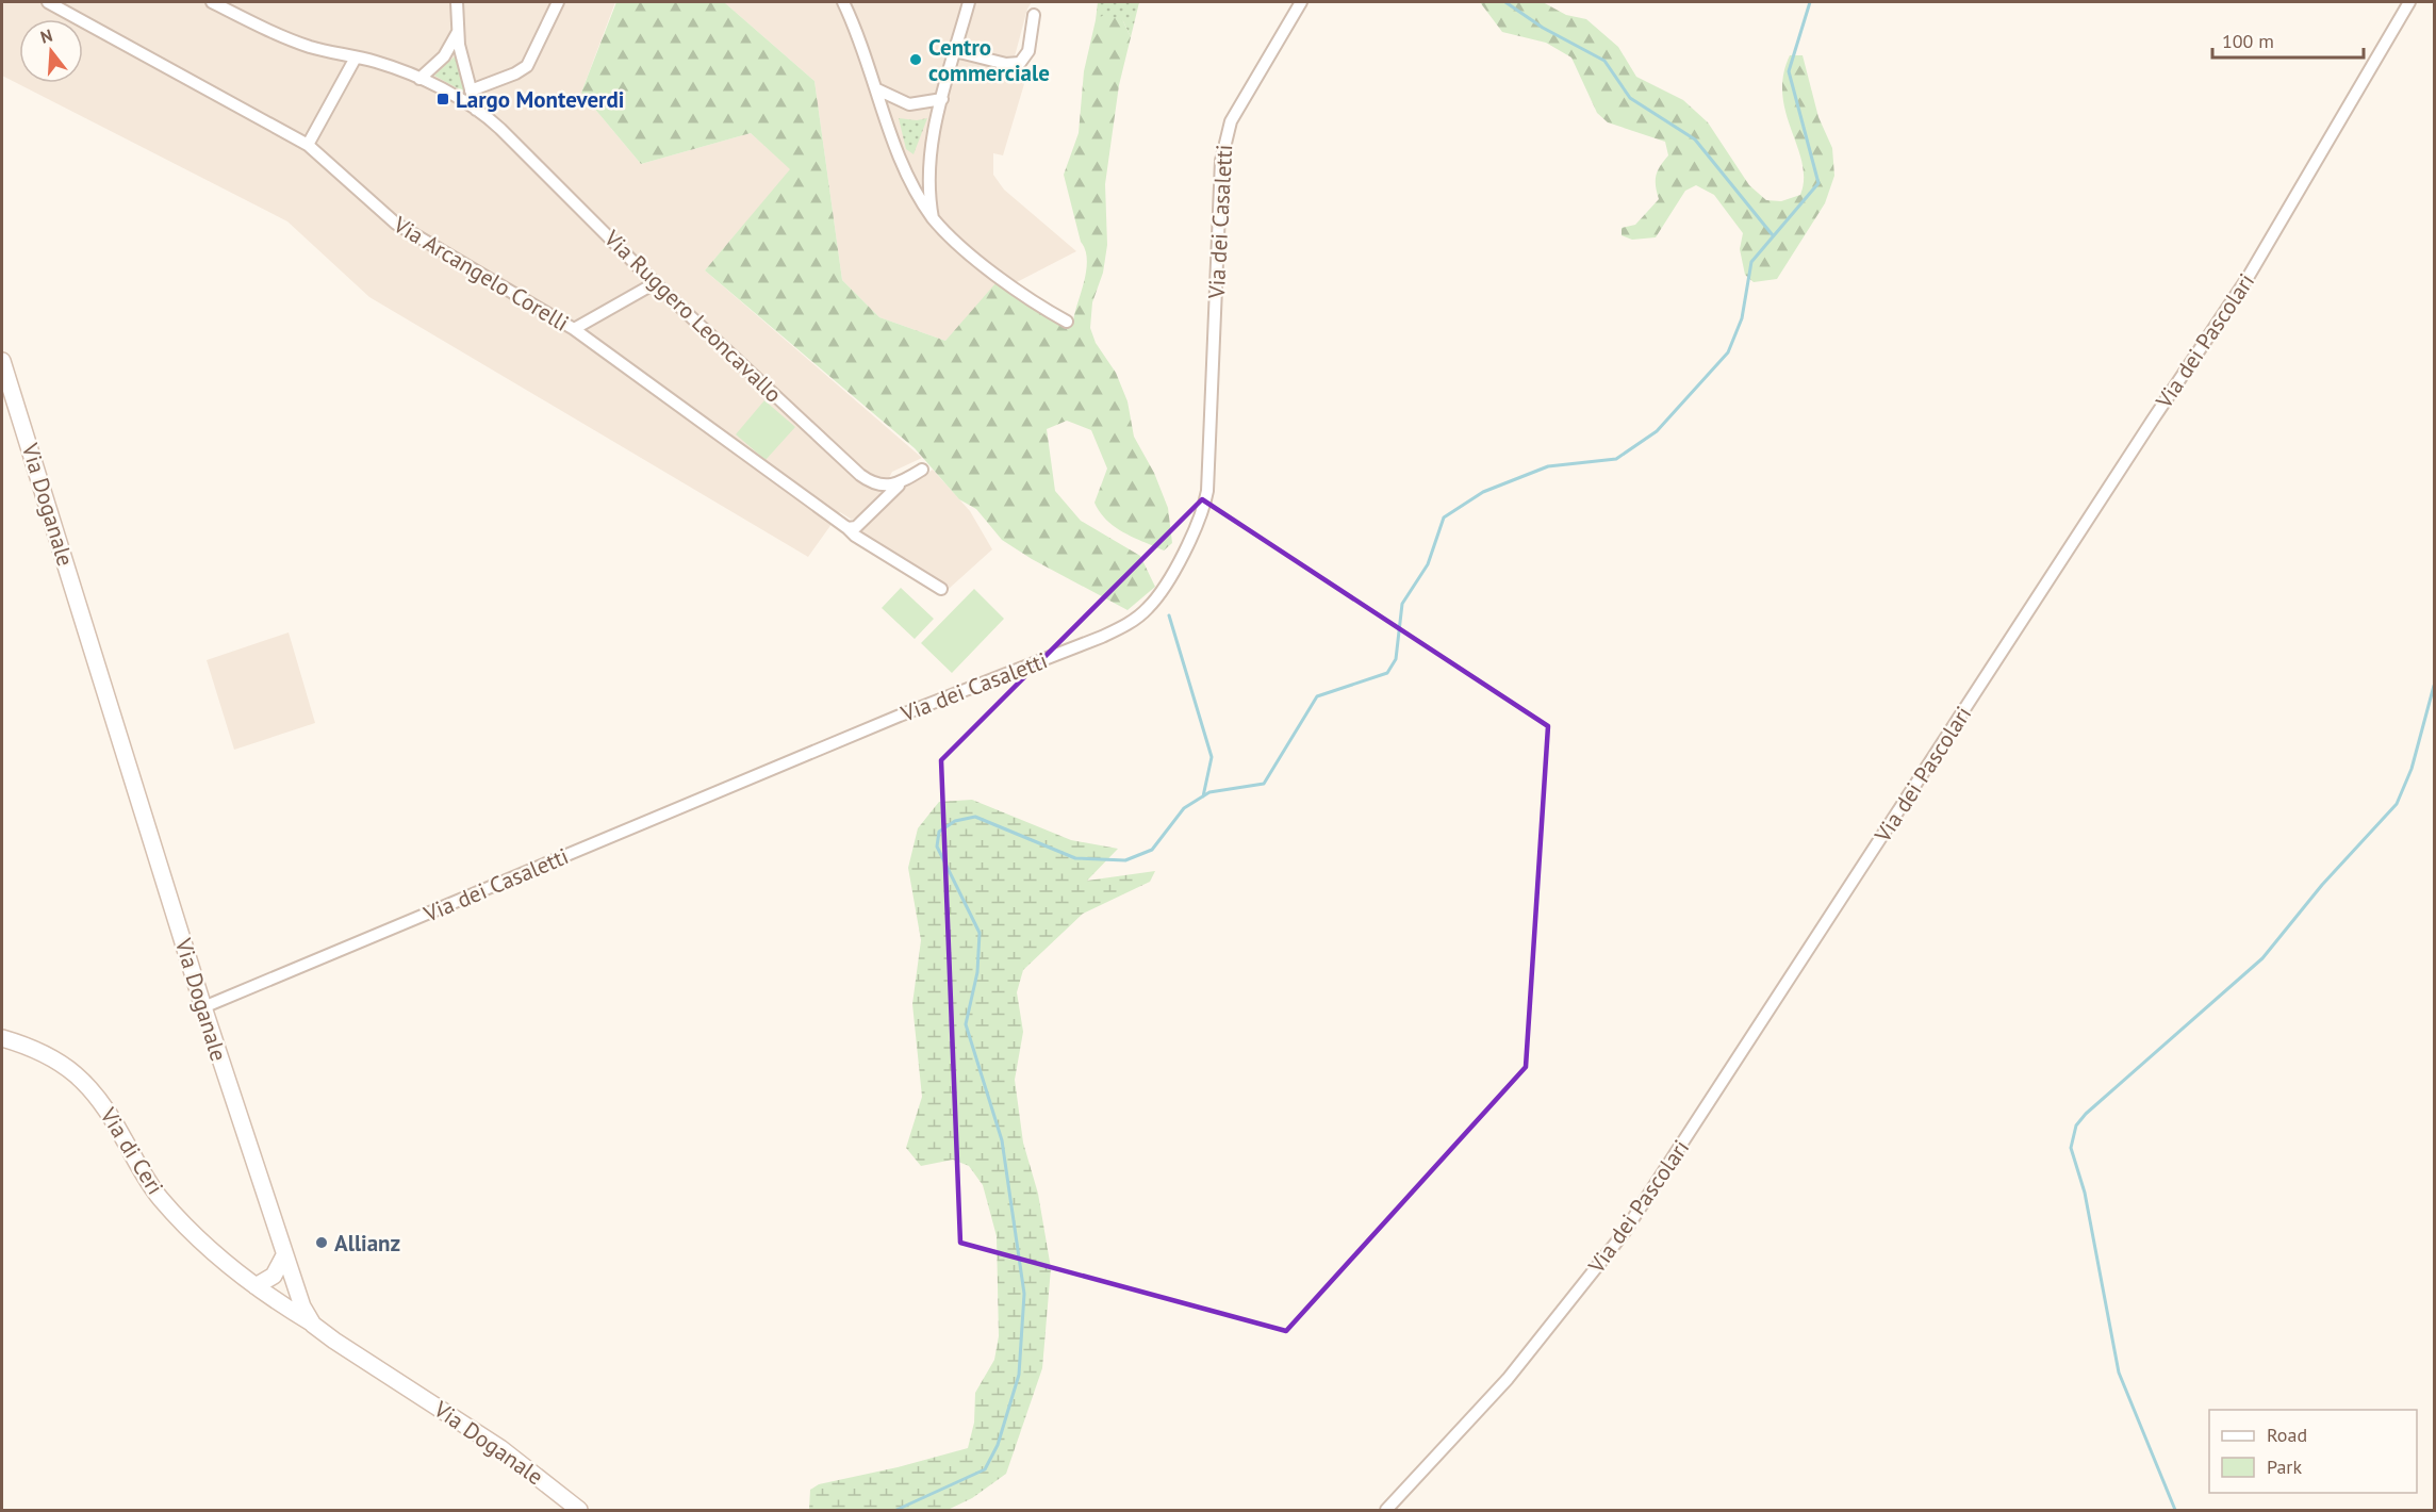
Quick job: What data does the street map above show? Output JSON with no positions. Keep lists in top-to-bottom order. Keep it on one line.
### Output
{"streets":{"main road":["Via Doganale","Via di Ceri"],"street":["Via dei Casaletti","Via Arcangelo Corelli","Via Ruggero Leoncavallo","Via dei Pascolari"]},"crossings":[["Via dei Casaletti","Via Doganale"],["Via Doganale","Via di Ceri"]],"places":{"other":["Centro commerciale","Allianz"],"transit":["Largo Monteverdi"]},"legend":["Road","Park"],"scale_bar":"100 m","north":"top"}
